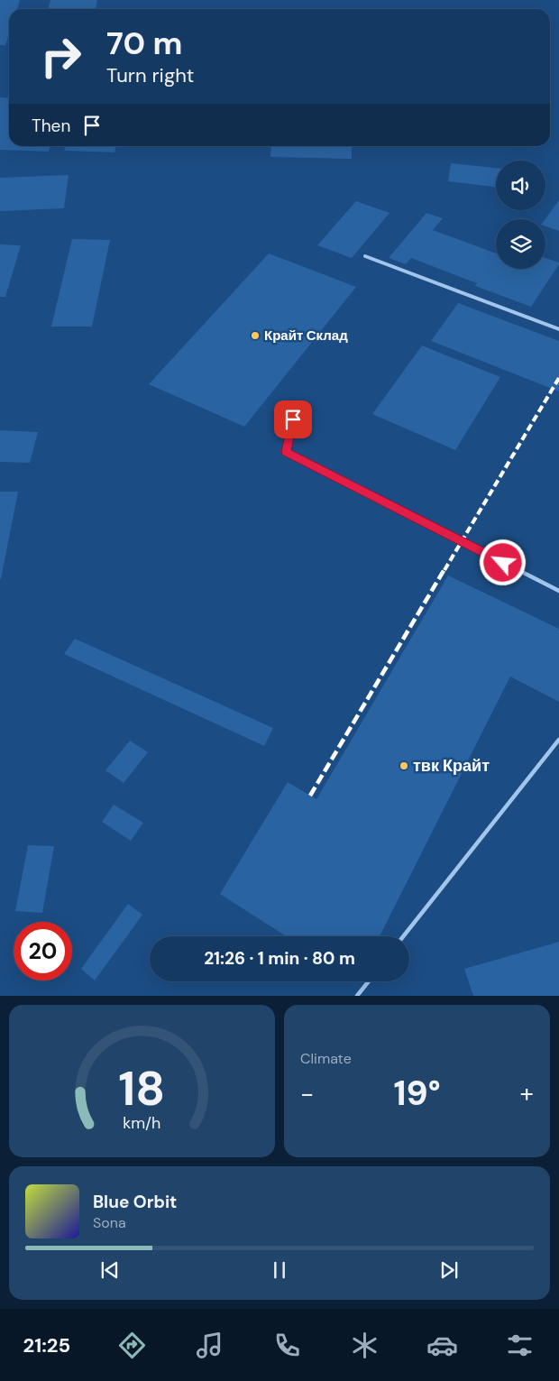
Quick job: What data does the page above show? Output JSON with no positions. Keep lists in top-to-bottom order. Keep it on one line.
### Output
{"places":["Крайт Склад","твк Крайт"],"page":{"turn":["70 m","Turn right"],"then":"Then","limit":"20","trip":"21:26 · 1 min · 80 m","tile":"Climate","heat":["−","19°","+"],"song":["Blue Orbit","Sona"],"tabs":"21:25","gauge":["18","km/h"]}}
